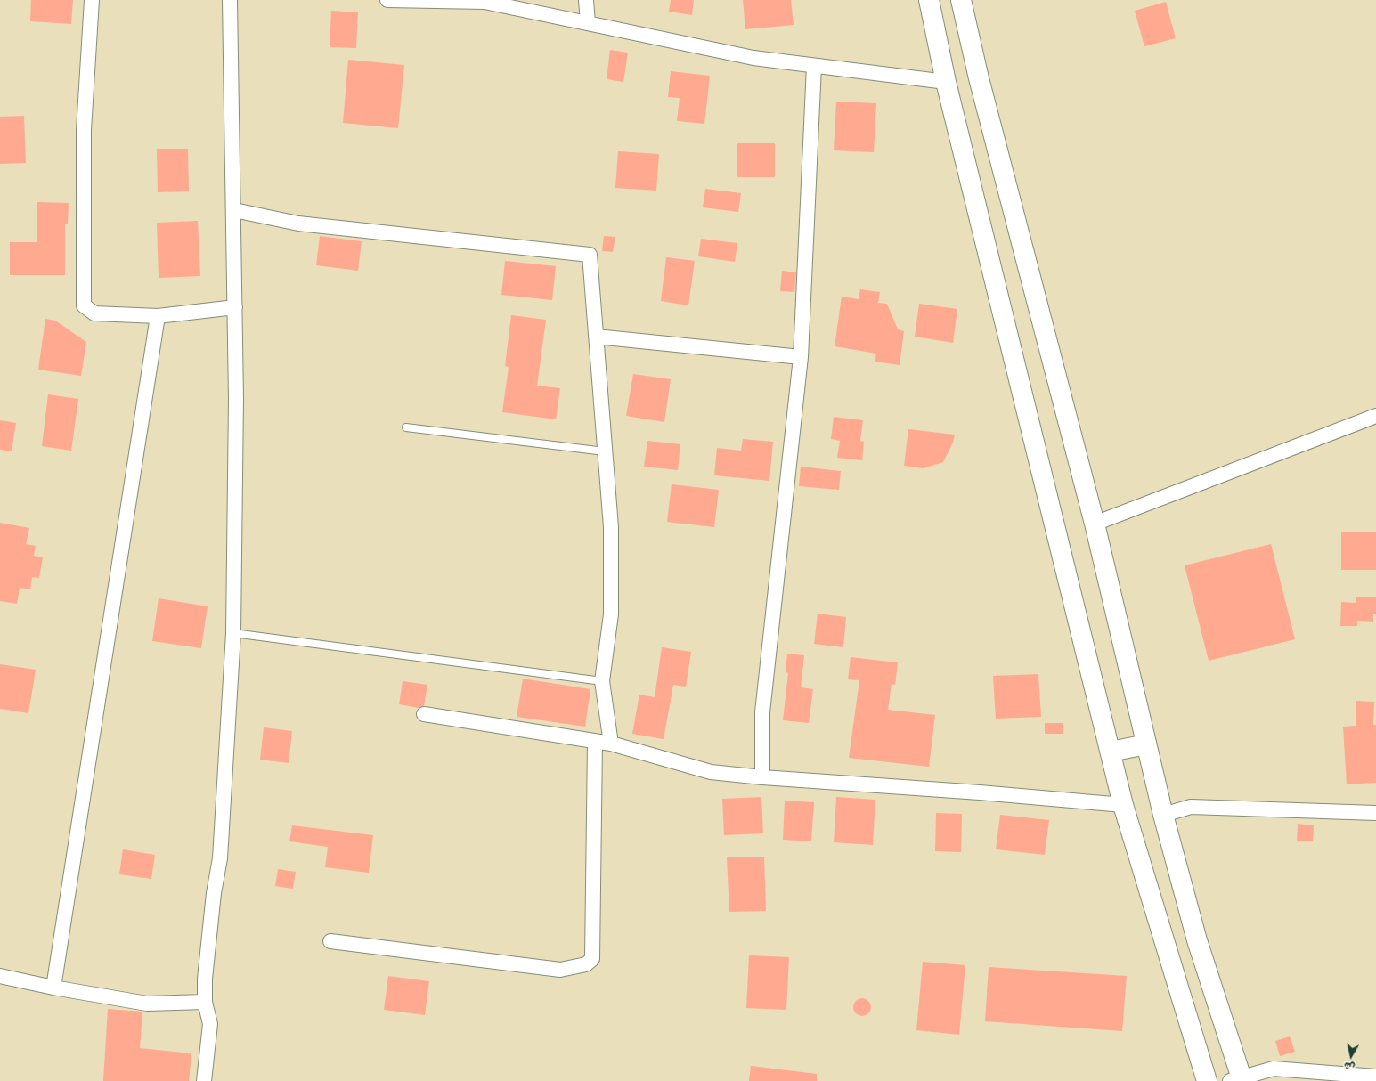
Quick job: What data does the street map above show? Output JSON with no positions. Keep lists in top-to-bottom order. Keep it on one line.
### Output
{"north":"bottom"}
